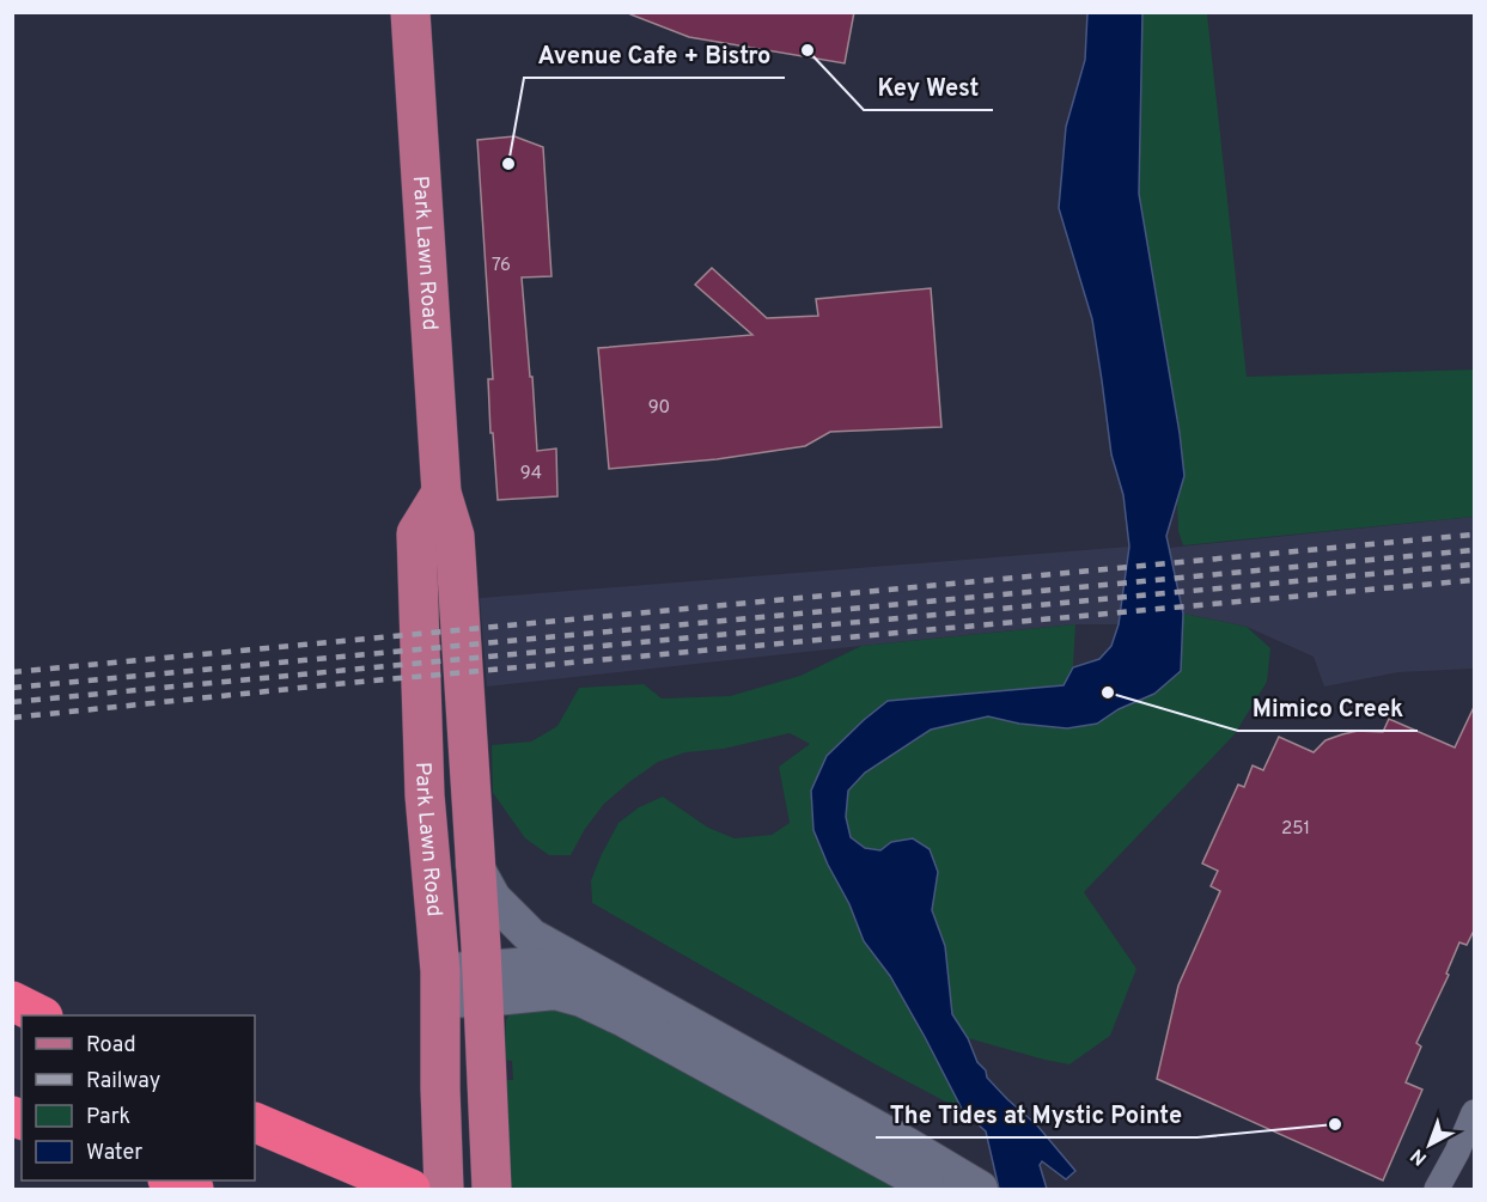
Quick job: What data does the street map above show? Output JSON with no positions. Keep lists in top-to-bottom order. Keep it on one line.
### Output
{"streets":{"main road":["Park Lawn Road"]},"places":["Key West","Avenue Cafe + Bistro","Mimico Creek","The Tides at Mystic Pointe"],"house_numbers":["76","90","94","251"],"legend":["Road","Railway","Park","Water"],"north":"bottom left"}
